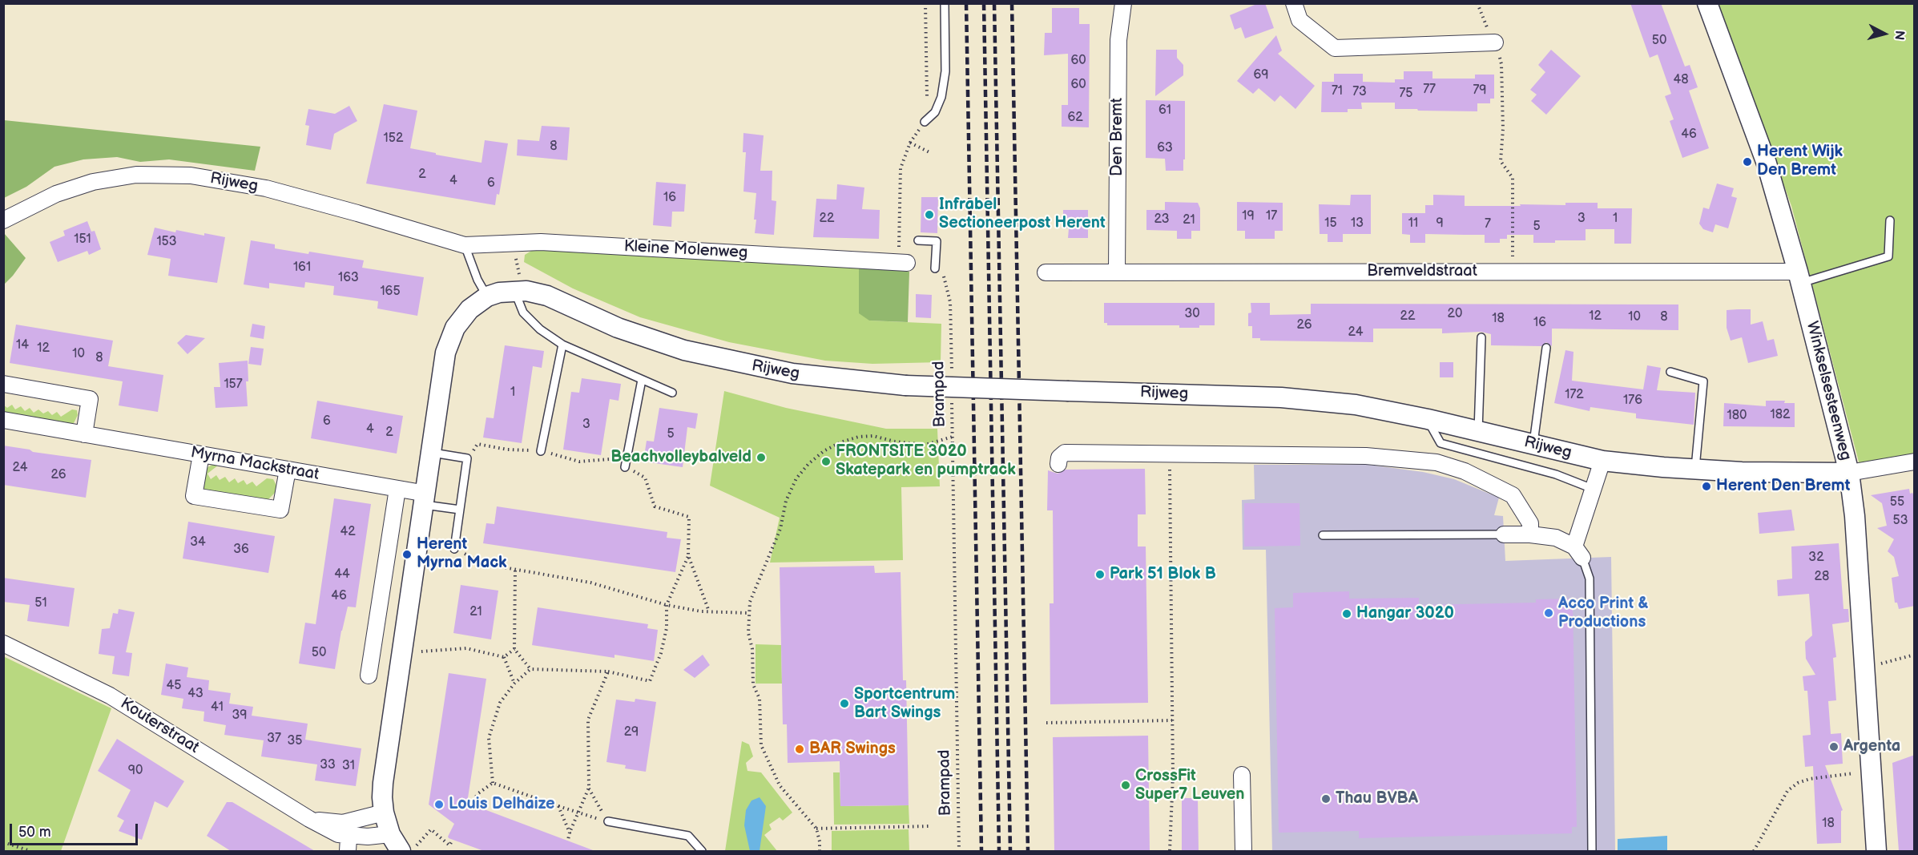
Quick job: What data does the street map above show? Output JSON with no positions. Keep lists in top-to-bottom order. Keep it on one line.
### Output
{"streets":{"street":["Den Bremt","Rijweg","Kleine Molenweg","Bremveldstraat","Winkselsesteenweg","Myrna Mackstraat","Kouterstraat"],"path":["Brampad"]},"crossings":[["Den Bremt","Bremveldstraat"],["Rijweg","Kleine Molenweg"],["Rijweg","Winkselsesteenweg"],["Bremveldstraat","Winkselsesteenweg"]],"places":["Herent Wijk Den Bremt","Infrabel Sectioneerpost Herent","Beachvolleybalveld","FRONTSITE 3020 Skatepark en pumptrack","Herent Den Bremt","Herent Myrna Mack","Park 51 Blok B","Acco Print & Productions","Hangar 3020","Sportcentrum Bart Swings","Argenta","BAR Swings","CrossFit Super7 Leuven","Thau BVBA","Louis Delhaize"],"house_numbers":["50","60","69","48","60","77","79","71","73","75","61","62","46","152","8","63","2","4","6","16","19","17","22","3","1","23","21","15","13","11","9","7","5","151","153","161","163","165","30","20","22","12","10","8","18","16","26","24","14","12","10","8","157","1","172","176","182","180","6","3","4","2","5","24","26","55","53","42","34","36","32","44","28","46","51","21","50","45","43","41","39","29","37","35","33","31","90","18"],"scale_bar":"50 m","north":"right"}
